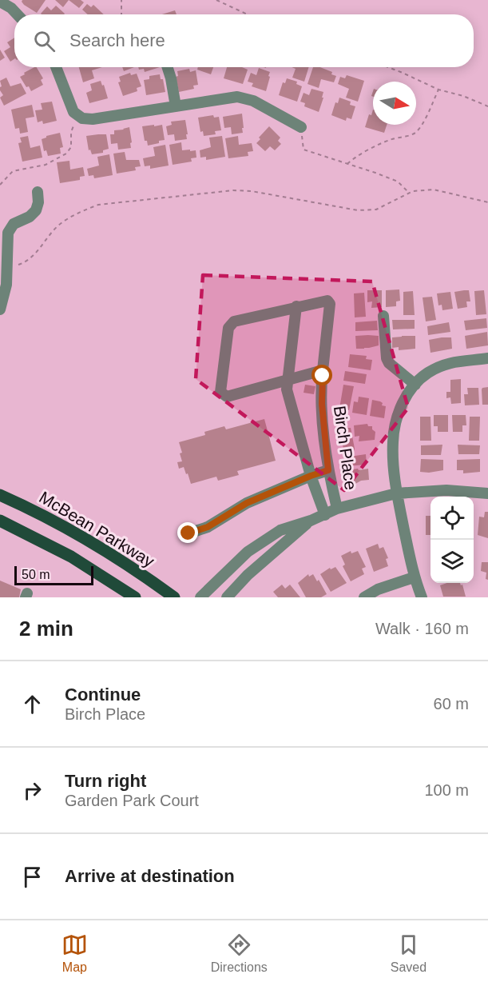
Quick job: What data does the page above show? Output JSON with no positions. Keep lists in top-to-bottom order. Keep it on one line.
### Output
{"streets":{"main road":["McBean Parkway"],"street":["Birch Place"]},"scale_bar":"50 m","north":"right","page":{"search":"Search here","scale":"50 m","heading":["2 min","Walk · 160 m"],"list":[["Continue","Birch Place","60 m"],["Turn right","Garden Park Court","100 m"],"Arrive at destination"],"nav":["Map","Directions","Saved"]}}
